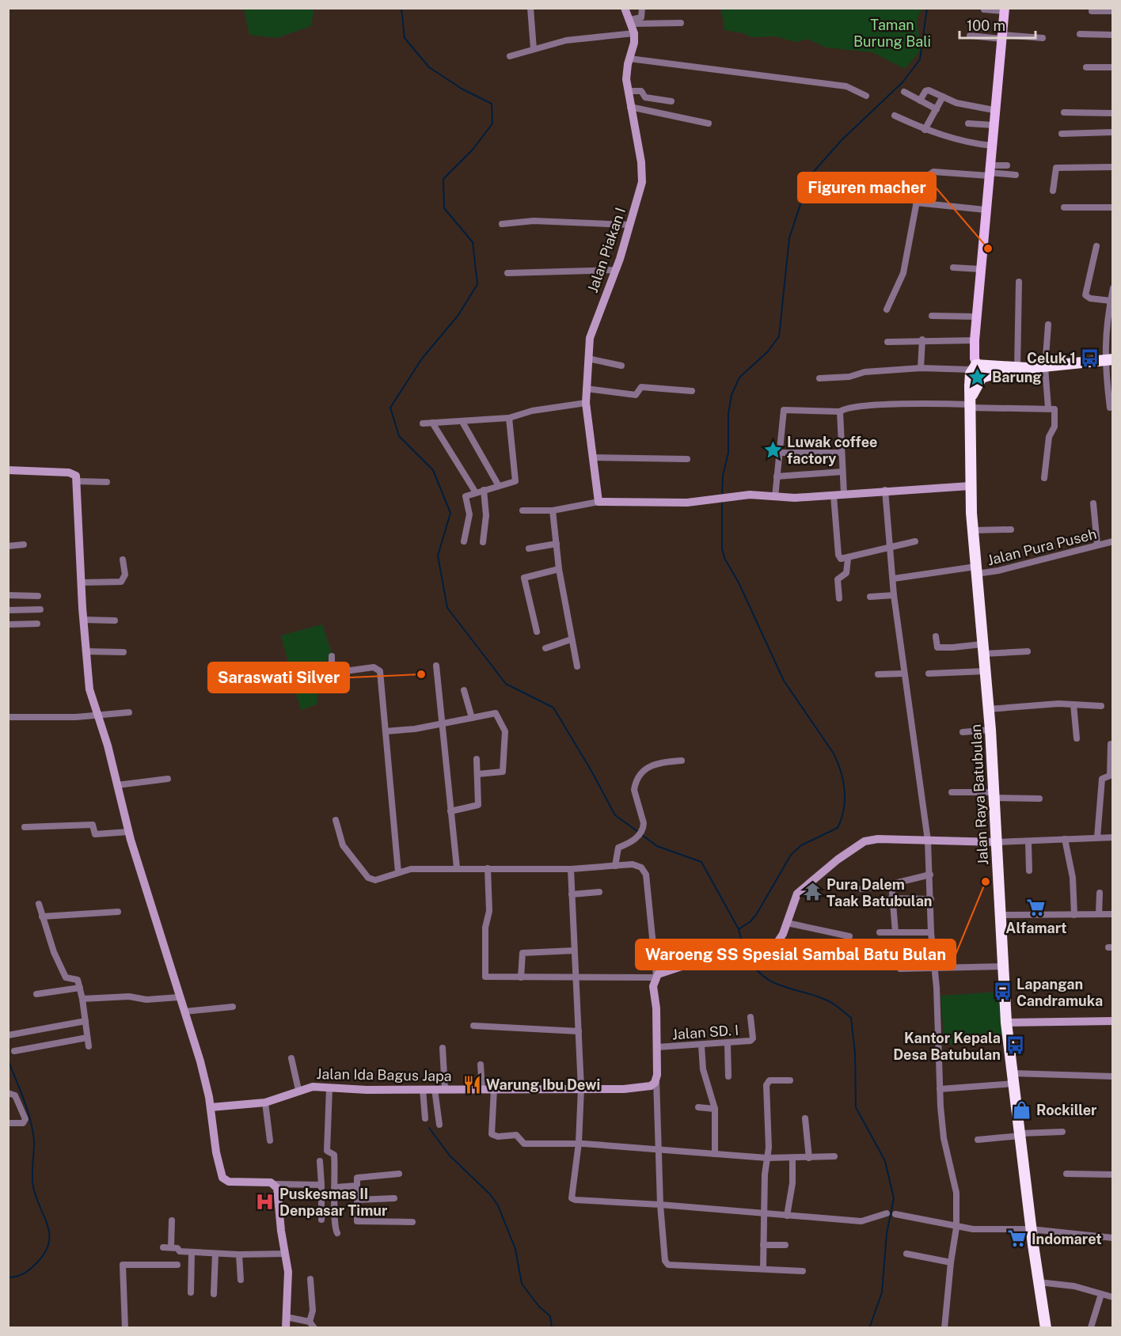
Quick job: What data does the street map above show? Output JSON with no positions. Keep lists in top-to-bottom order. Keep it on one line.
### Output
{"streets":{"highway":["Jalan Raya Batubulan"],"street":["Jalan Piakan I","Jalan Pura Puseh","Jalan SD. I","Jalan Ida Bagus Japa"]},"crossings":[["Jalan Pura Puseh","Jalan Raya Batubulan"]],"parks":["Taman Burung Bali"],"places":{"other":["Figuren macher","Saraswati Silver","Waroeng SS Spesial Sambal Batu Bulan"],"bus stop":["Celuk 1","Lapangan Candramuka","Kantor Kepala Desa Batubulan"],"place":["Barung","Luwak coffee factory"],"temple":["Pura Dalem Taak Batubulan"],"supermarket":["Alfamart","Indomaret"],"restaurant":["Warung Ibu Dewi"],"shop":["Rockiller"],"hospital":["Puskesmas II Denpasar Timur"]},"scale_bar":"100 m"}
